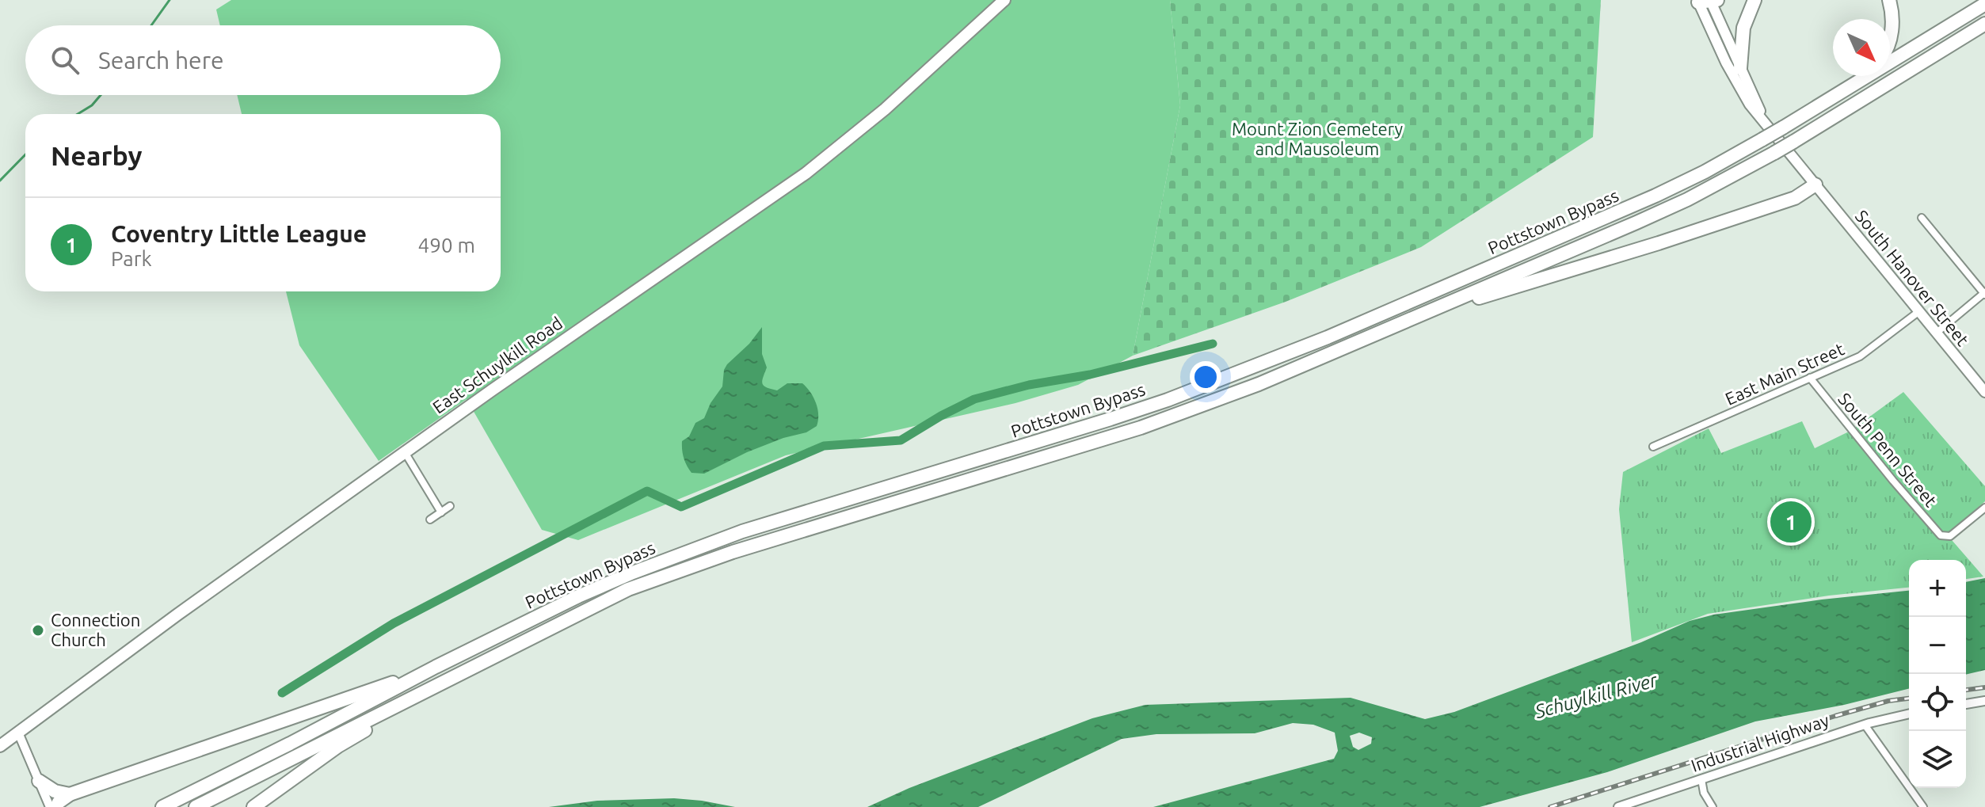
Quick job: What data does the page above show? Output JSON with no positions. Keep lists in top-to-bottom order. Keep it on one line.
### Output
{"streets":{"highway":["Pottstown Bypass"],"main road":["South Hanover Street","East Schuylkill Road"],"street":["East Main Street","South Penn Street","Industrial Highway"]},"crossings":[["South Hanover Street","East Main Street"],["East Main Street","South Penn Street"]],"water":["Schuylkill River"],"parks":["Mount Zion Cemetery and Mausoleum"],"places":["Connection Church"],"north":"bottom right","page":{"search":"Search here","heading":"Nearby","list":[{"mark":"1","name":"Coventry Little League","note":"Park","value":"490 m"}],"pins":"1","map_buttons":["+","−"]}}
